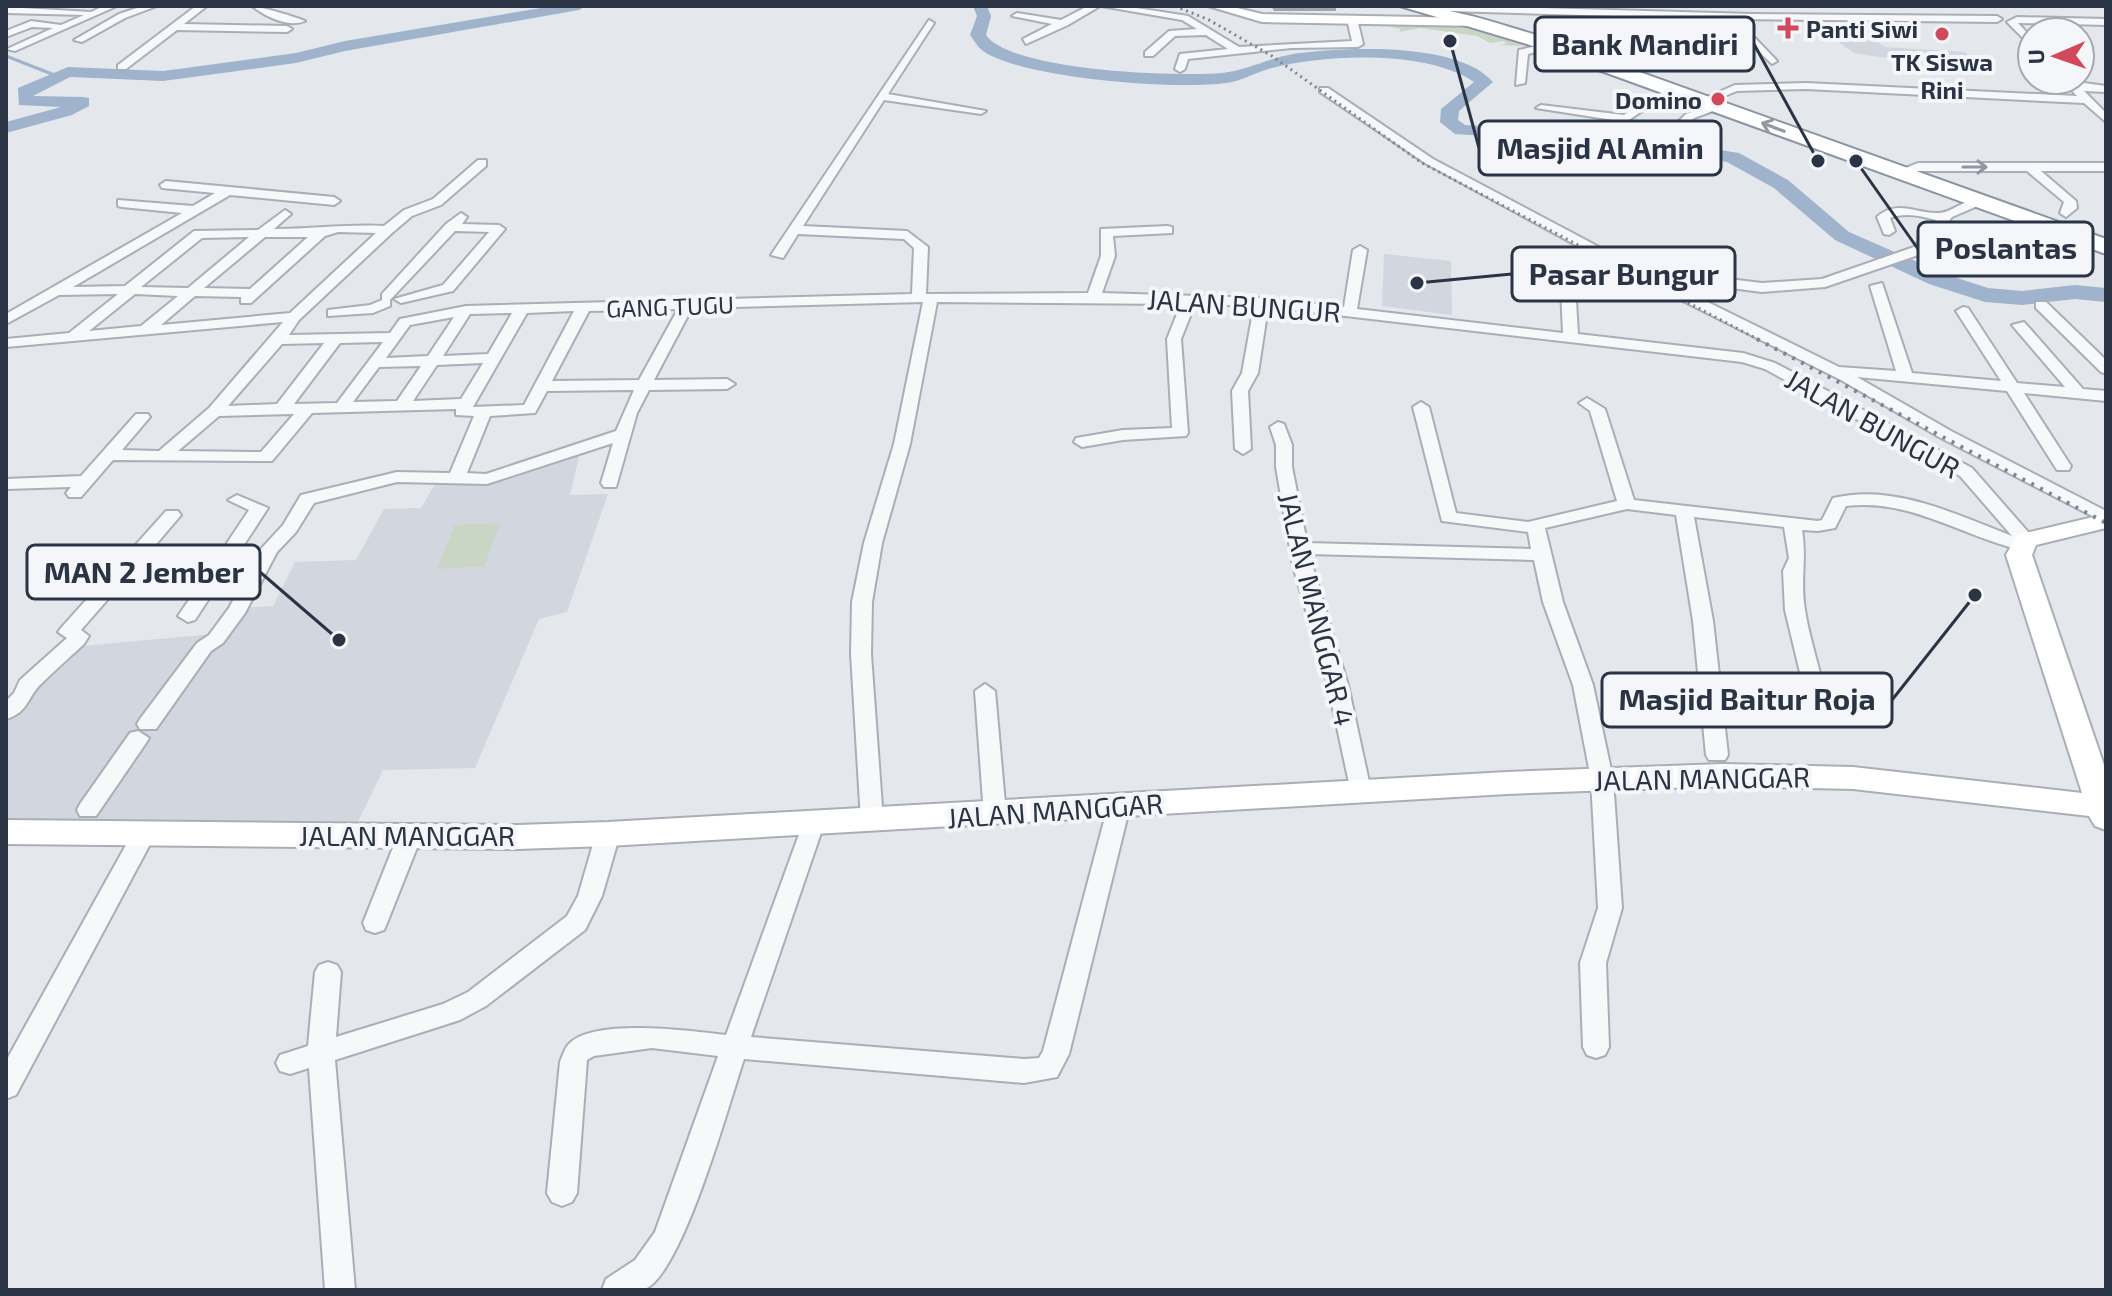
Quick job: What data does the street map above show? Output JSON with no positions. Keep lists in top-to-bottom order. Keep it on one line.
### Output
{"streets":{"main road":["JALAN MANGGAR"],"street":["JALAN BUNGUR","GANG TUGU","JALAN MANGGAR 4"]},"crossings":[["JALAN BUNGUR","GANG TUGU"],["JALAN MANGGAR 4","JALAN MANGGAR"]],"places":{"health":["Panti Siwi"],"other":["TK Siswa Rini","Masjid Al Amin","Domino","Bank Mandiri","Poslantas","Pasar Bungur","Masjid Baitur Roja","MAN 2 Jember"]},"north":"left"}
